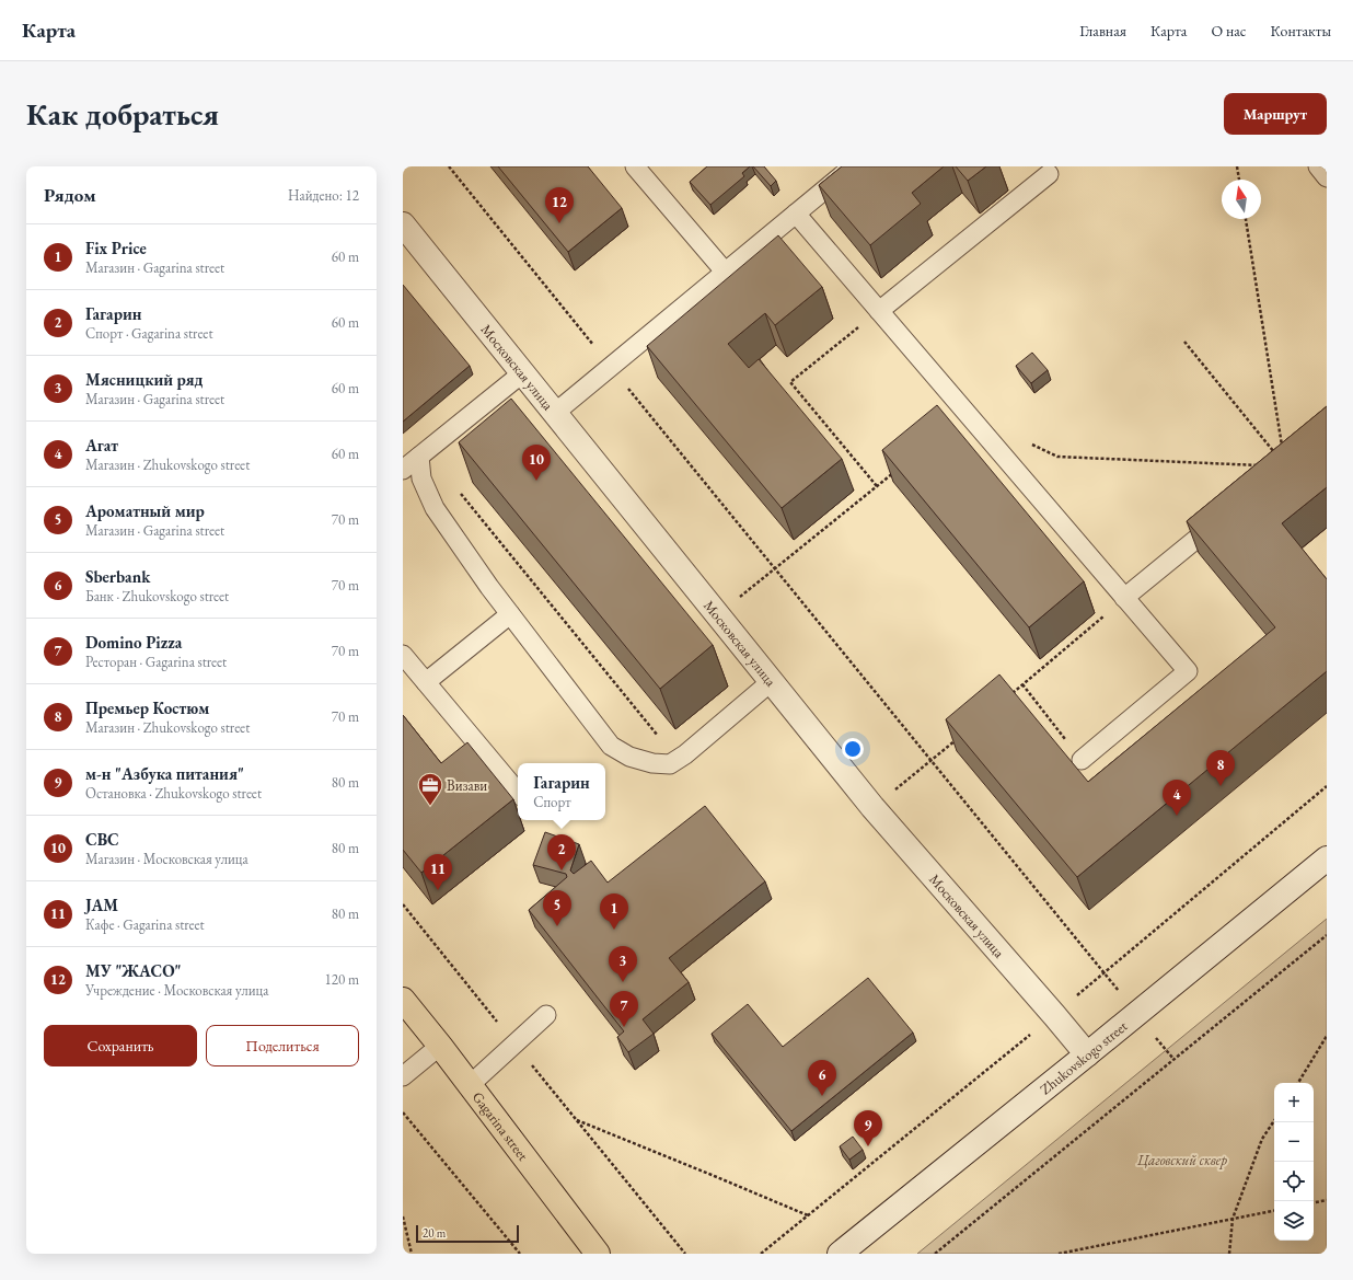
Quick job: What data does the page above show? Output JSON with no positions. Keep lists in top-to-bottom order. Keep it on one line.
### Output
{"streets":{"main road":["Gagarina street"],"street":["Московская улица","Zhukovskogo street"]},"crossings":[["Московская улица","Zhukovskogo street"]],"parks":["Цаговский сквер"],"places":{"office":["Визави"]},"scale_bar":"20 m","north":"top","page":{"header":"Карта","nav":["Главная","Карта","О нас","Контакты"],"buttons":["Маршрут",["Сохранить","Поделиться"]],"title":"Как добраться","heading":["Рядом","Найдено: 12"],"pins":["12","10","8","4","2","11","5","1","3","7","6","9"],"list":[{"mark":"1","name":"Fix Price","note":"Магазин · Gagarina street","value":"60 m"},{"mark":"2","name":"Гагарин","note":"Спорт · Gagarina street","value":"60 m"},{"mark":"3","name":"Мясницкий ряд","note":"Магазин · Gagarina street","value":"60 m"},{"mark":"4","name":"Агат","note":"Магазин · Zhukovskogo street","value":"60 m"},{"mark":"5","name":"Ароматный мир","note":"Магазин · Gagarina street","value":"70 m"},{"mark":"6","name":"Sberbank","note":"Банк · Zhukovskogo street","value":"70 m"},{"mark":"7","name":"Domino Pizza","note":"Ресторан · Gagarina street","value":"70 m"},{"mark":"8","name":"Премьер Костюм","note":"Магазин · Zhukovskogo street","value":"70 m"},{"mark":"9","name":"м-н \"Азбука питания\"","note":"Остановка · Zhukovskogo street","value":"80 m"},{"mark":"10","name":"СВС","note":"Магазин · Московская улица","value":"80 m"},{"mark":"11","name":"JAM","note":"Кафе · Gagarina street","value":"80 m"},{"mark":"12","name":"МУ \"ЖАСО\"","note":"Учреждение · Московская улица","value":"120 m"}],"popup":["Гагарин","Спорт"],"map_buttons":["+","−"],"scale":"20 m"}}
